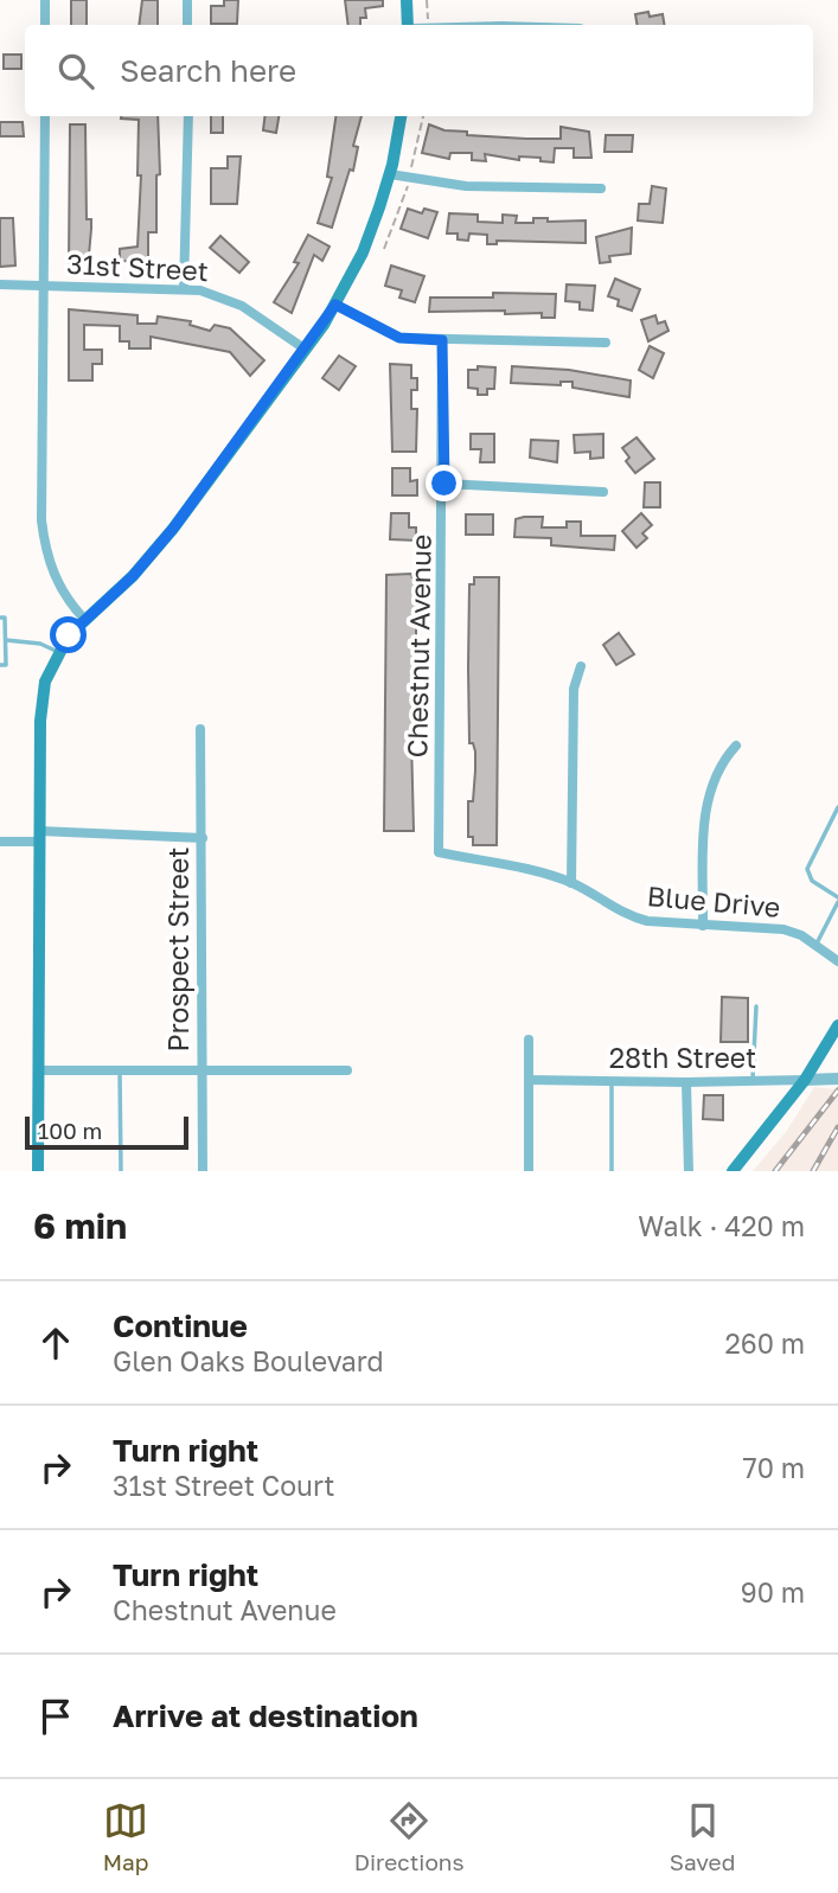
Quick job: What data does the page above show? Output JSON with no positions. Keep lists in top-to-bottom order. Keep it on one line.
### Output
{"streets":{"street":["31st Street","Chestnut Avenue","Blue Drive","Prospect Street","28th Street"]},"crossings":[["Chestnut Avenue","Blue Drive"]],"scale_bar":"100 m","page":{"search":"Search here","scale":"100 m","heading":["6 min","Walk · 420 m"],"list":[["Continue","Glen Oaks Boulevard","260 m"],["Turn right","31st Street Court","70 m"],["Turn right","Chestnut Avenue","90 m"],"Arrive at destination"],"nav":["Map","Directions","Saved"]}}
